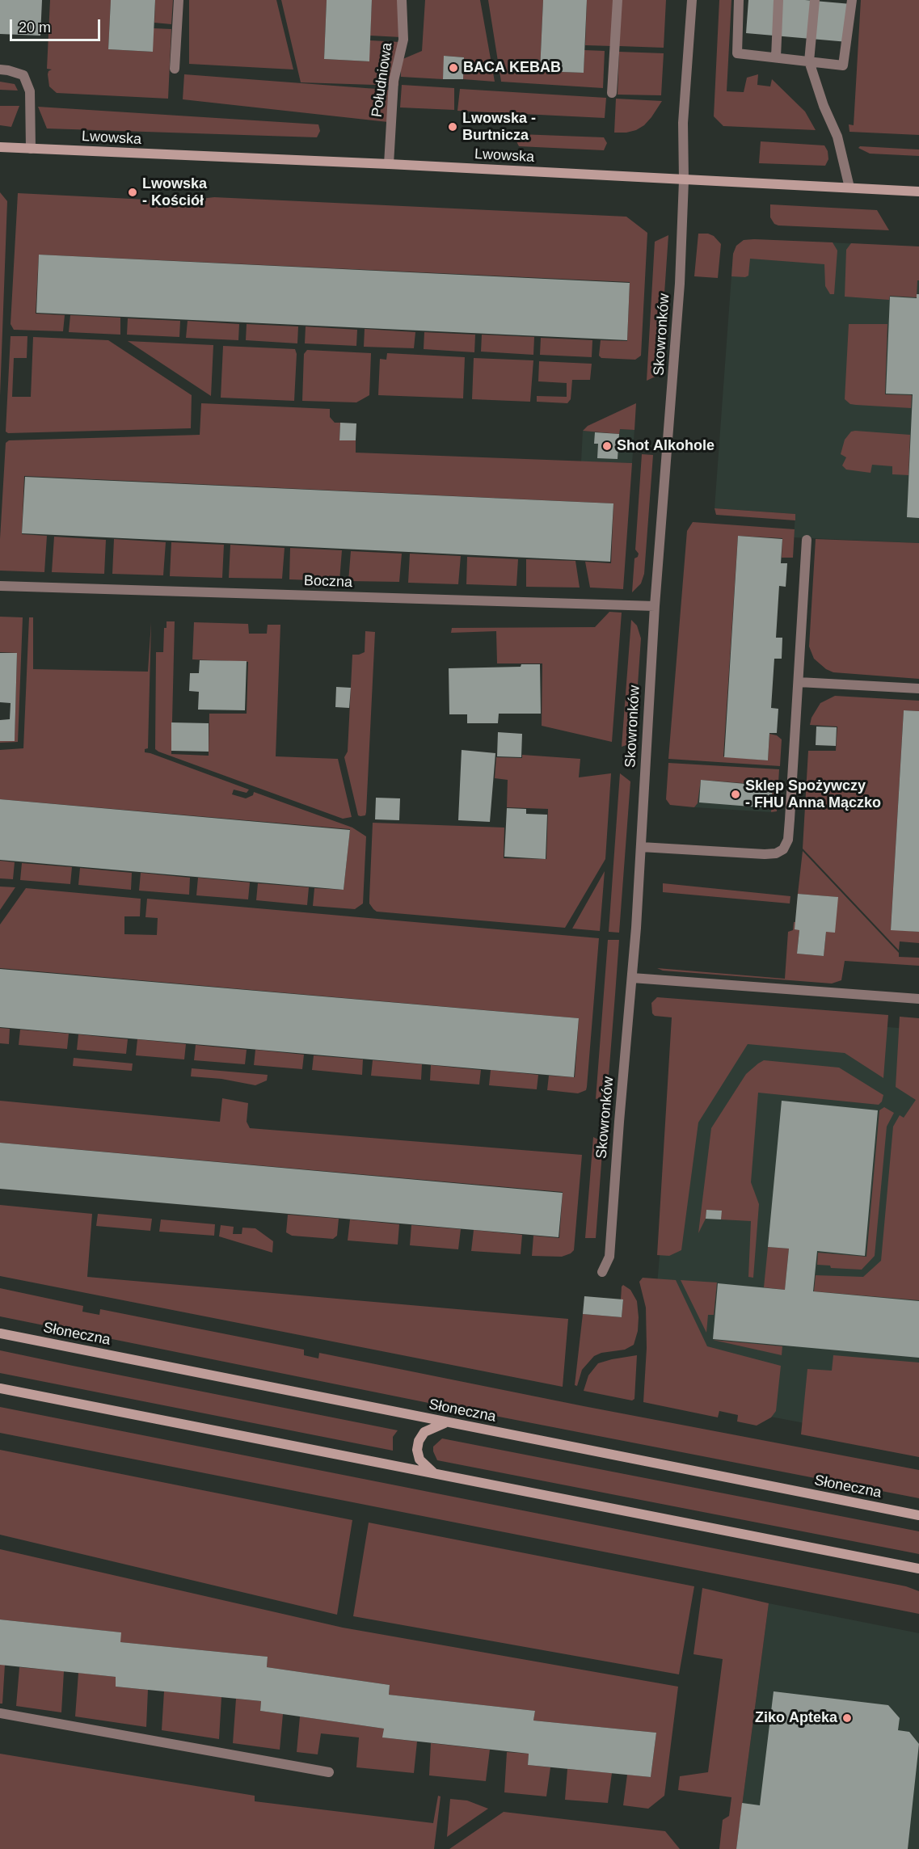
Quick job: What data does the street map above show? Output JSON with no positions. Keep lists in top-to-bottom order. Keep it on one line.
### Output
{"streets":{"street":["Południowa","Lwowska","Skowronków","Boczna","Słoneczna"]},"crossings":[["Południowa","Lwowska"],["Lwowska","Skowronków"],["Skowronków","Boczna"]],"places":["BACA KEBAB","Lwowska - Burtnicza","Lwowska - Kościół","Shot Alkohole","Sklep Spożywczy - FHU Anna Mączko","Ziko Apteka"],"scale_bar":"20 m"}
